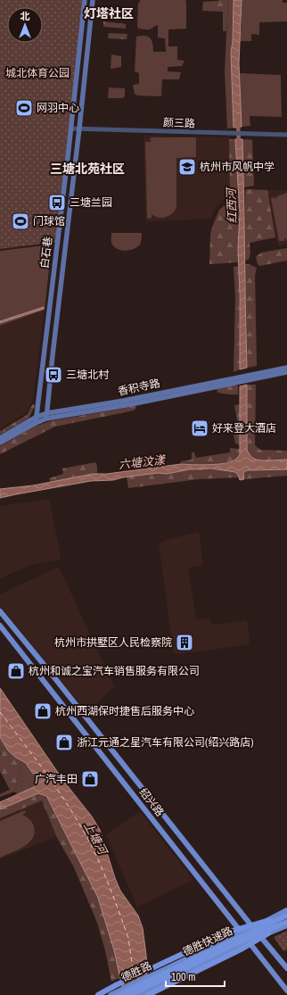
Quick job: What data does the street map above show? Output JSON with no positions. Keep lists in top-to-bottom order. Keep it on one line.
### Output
{"streets":{"highway":["德胜快速路"],"main road":["白石巷","香积寺路","绍兴路","德胜路"],"street":["颜三路"]},"crossings":[["颜三路","白石巷"],["白石巷","香积寺路"],["绍兴路","德胜路"],["德胜快速路","德胜路"]],"districts":["灯塔社区","三塘北苑社区"],"water":["红西河","六塘汶漾","上塘河"],"parks":["城北体育公园"],"places":{"sports":["网羽中心","门球馆"],"school or university":["杭州市风帆中学"],"bus stop":["三塘兰园","三塘北村"],"hotel":["好来登大酒店"],"building":["杭州市拱墅区人民检察院"],"shop":["杭州和诚之宝汽车销售服务有限公司","杭州西湖保时捷售后服务中心","浙江元通之星汽车有限公司(绍兴路店)","广汽丰田"]},"scale_bar":"100 m","north":"top"}
